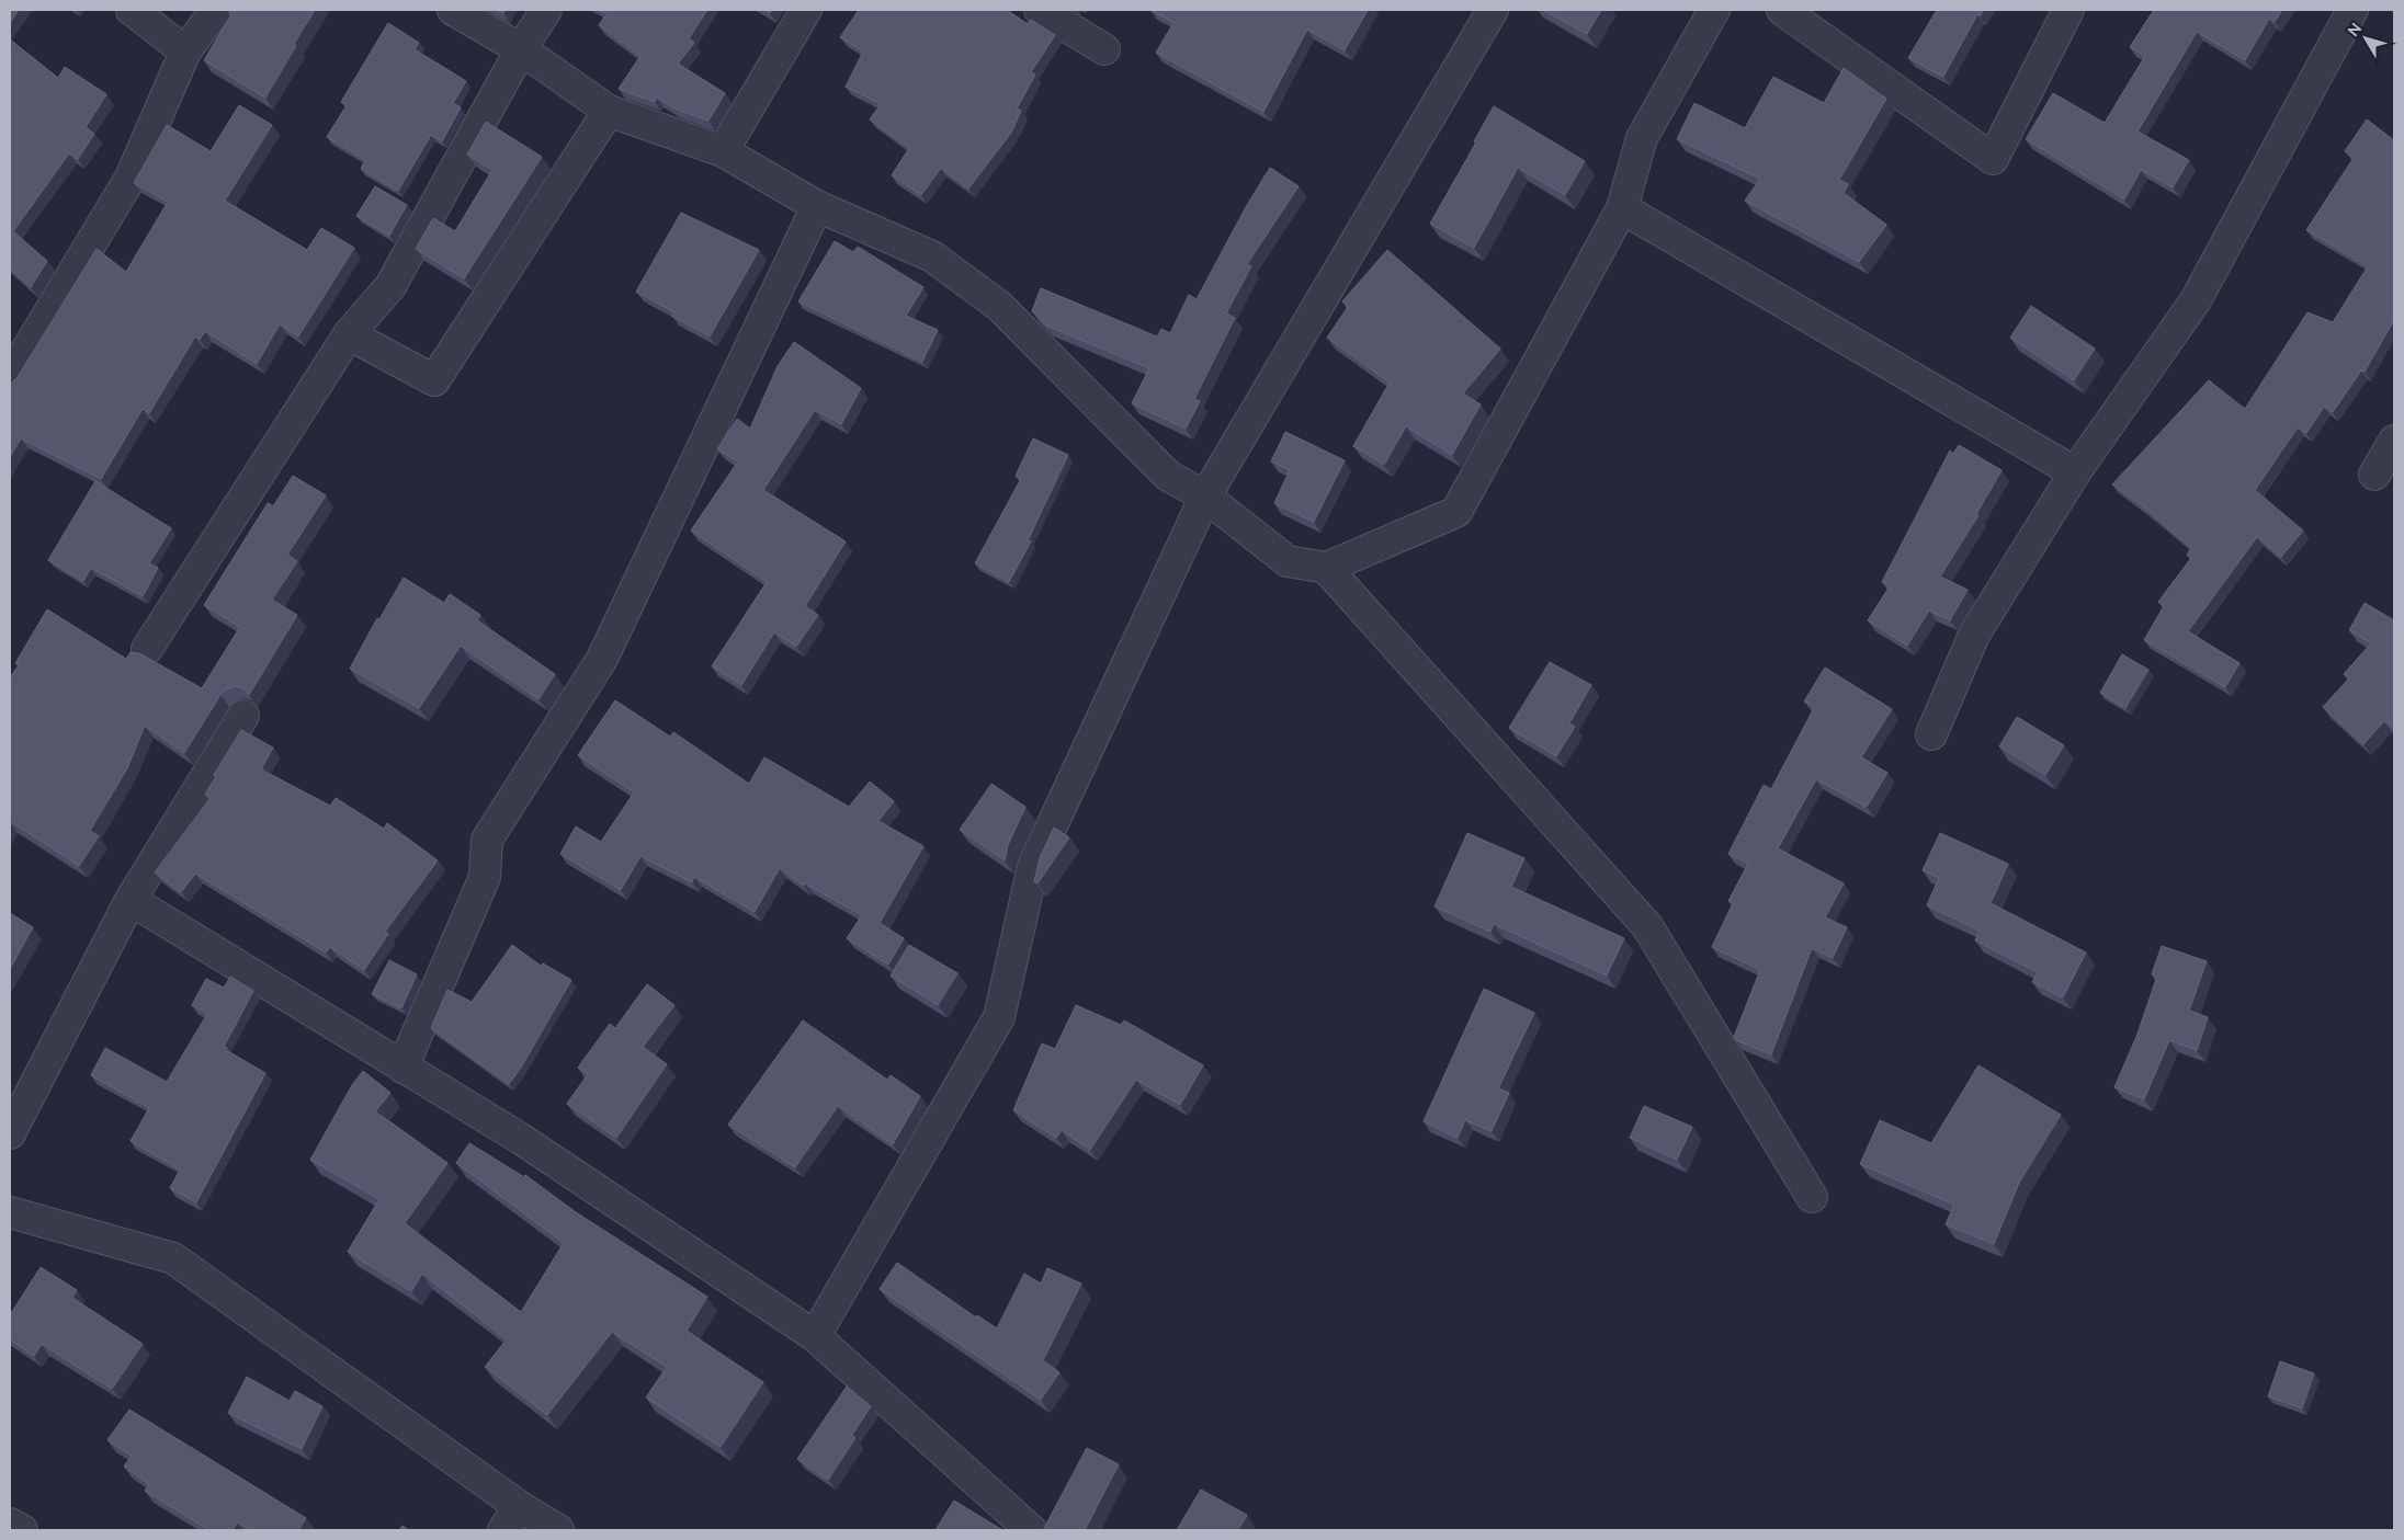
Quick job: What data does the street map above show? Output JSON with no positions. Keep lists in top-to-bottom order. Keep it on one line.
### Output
{"north":"top left"}
